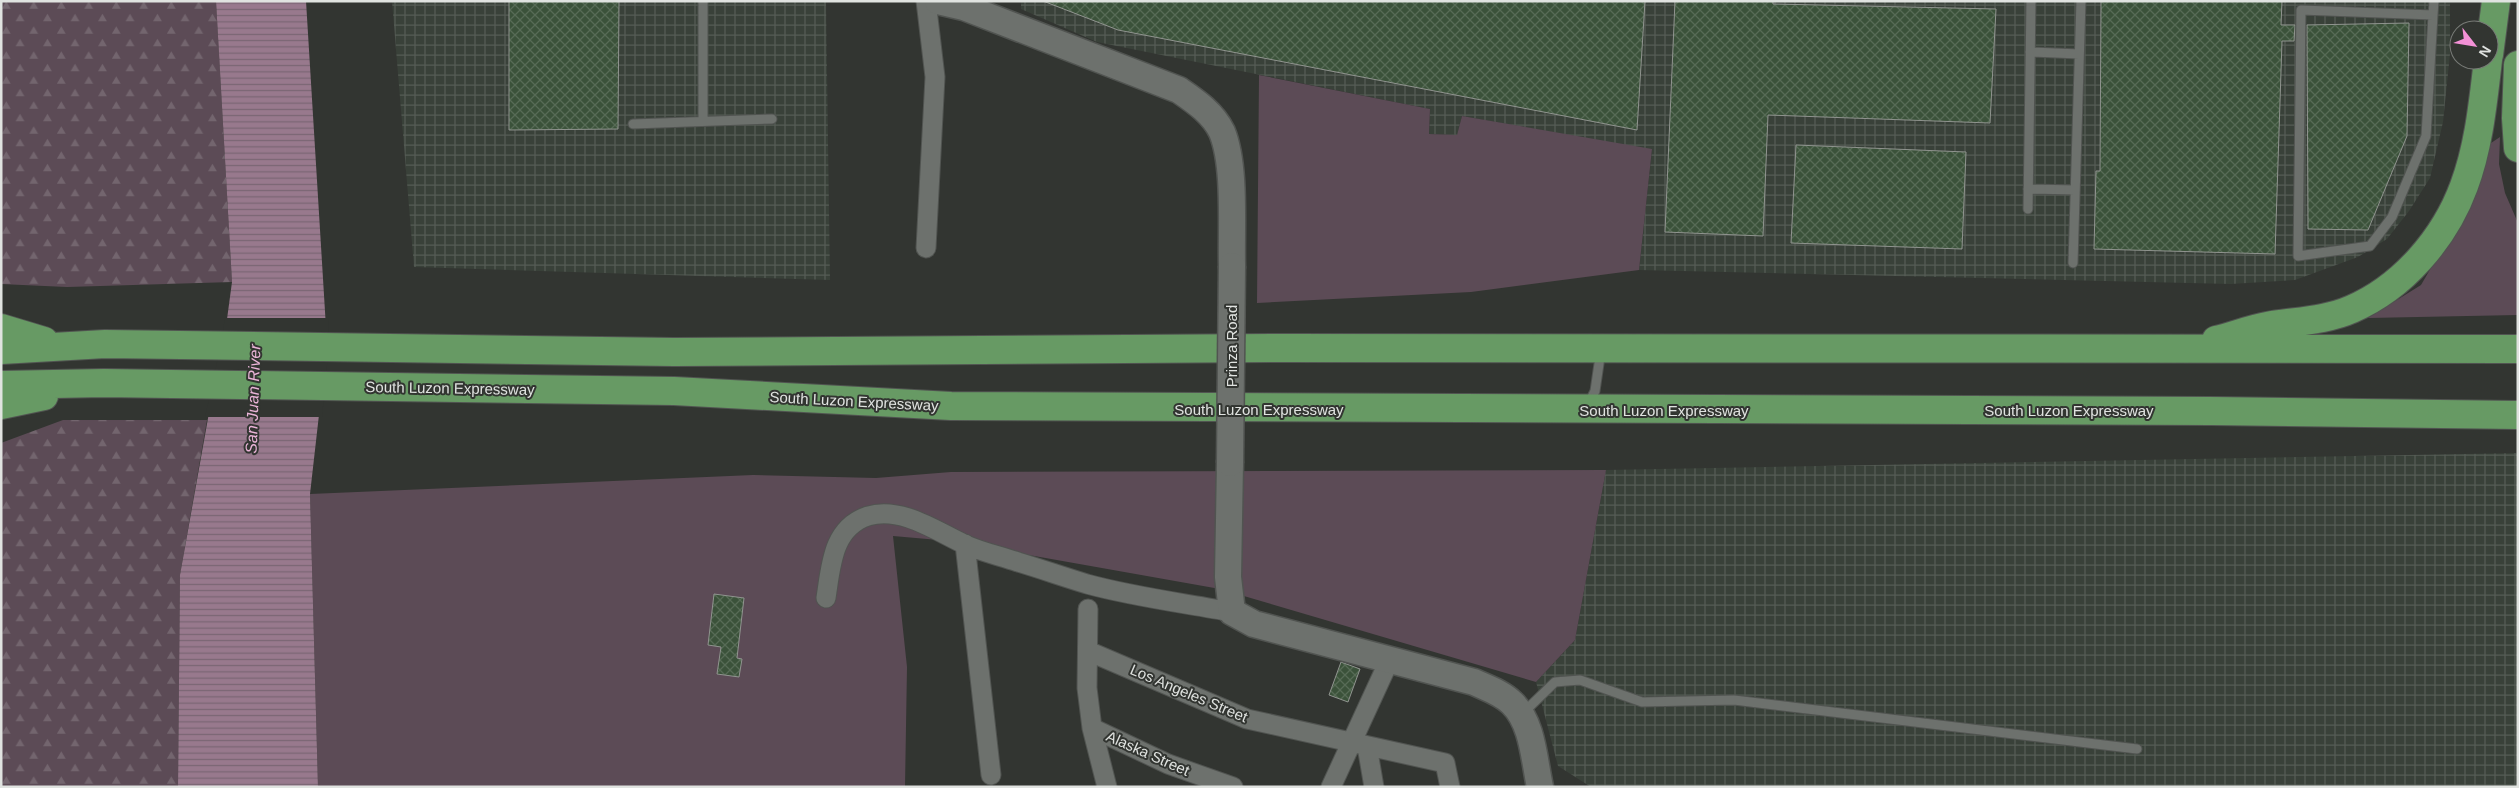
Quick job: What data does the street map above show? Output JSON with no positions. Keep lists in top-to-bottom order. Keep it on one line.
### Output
{"streets":{"highway":["South Luzon Expressway"],"main road":["Prinza Road"],"street":["Los Angeles Street","Alaska Street"]},"water":["San Juan River"],"north":"bottom right"}
